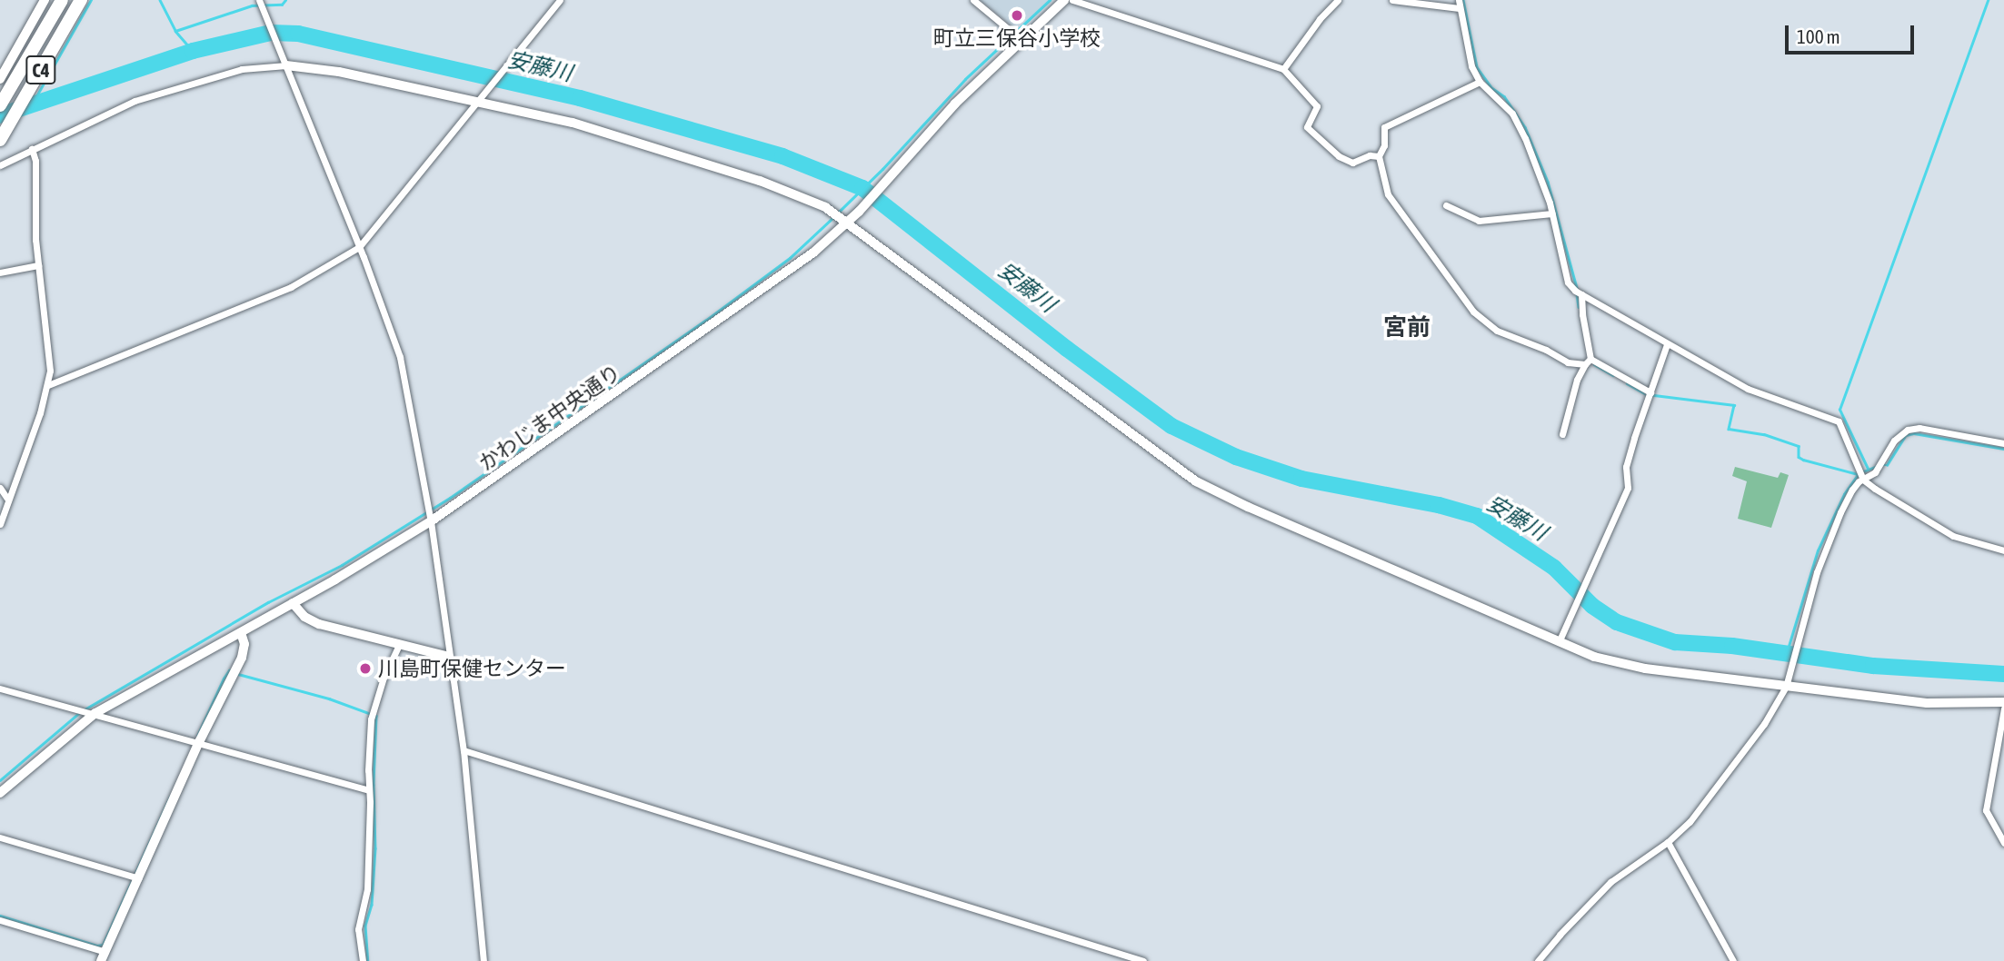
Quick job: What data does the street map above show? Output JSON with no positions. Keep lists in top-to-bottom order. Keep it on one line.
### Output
{"streets":{"highway":["C4"],"street":["かわじま中央通り"]},"districts":["宮前"],"water":["安藤川"],"places":["町立三保谷小学校","川島町保健センター"],"scale_bar":"100 m"}
